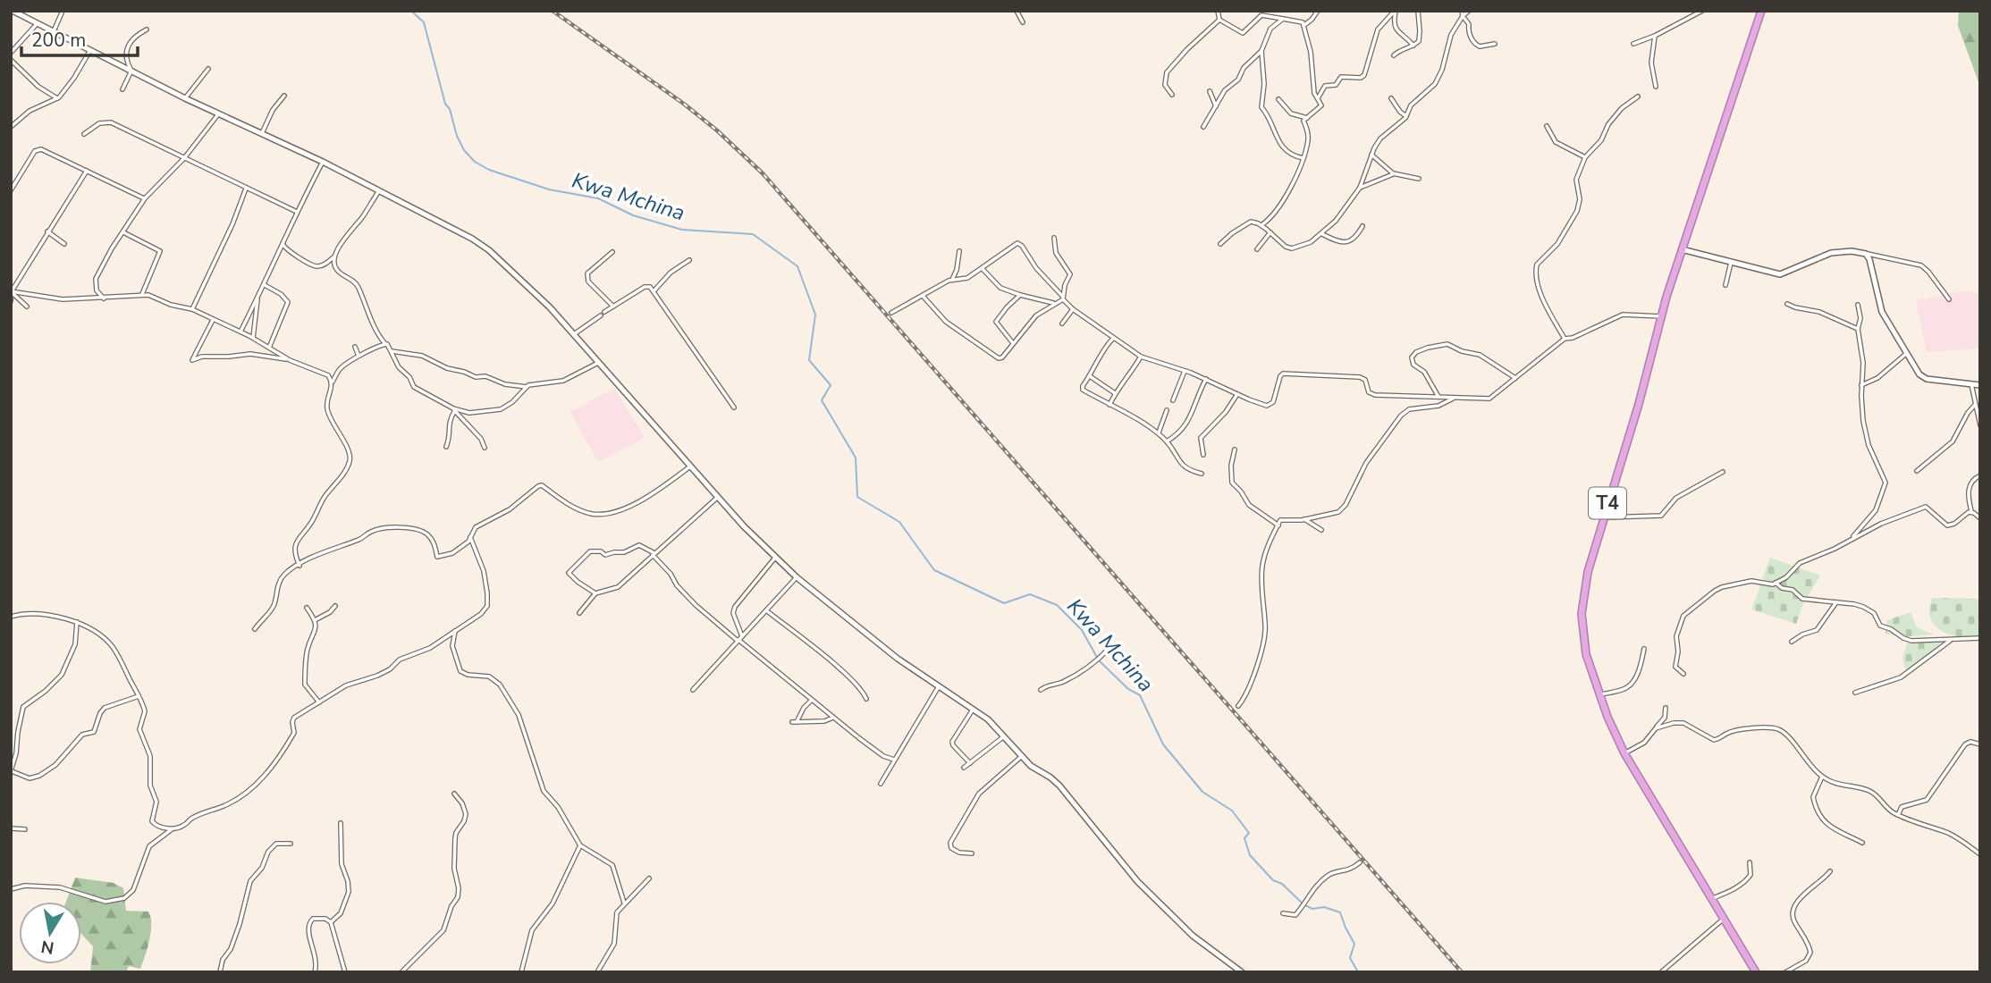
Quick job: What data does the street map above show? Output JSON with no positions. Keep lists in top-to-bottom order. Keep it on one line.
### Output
{"streets":{"highway":["T4"]},"water":["Kwa Mchina"],"scale_bar":"200 m","north":"bottom"}
